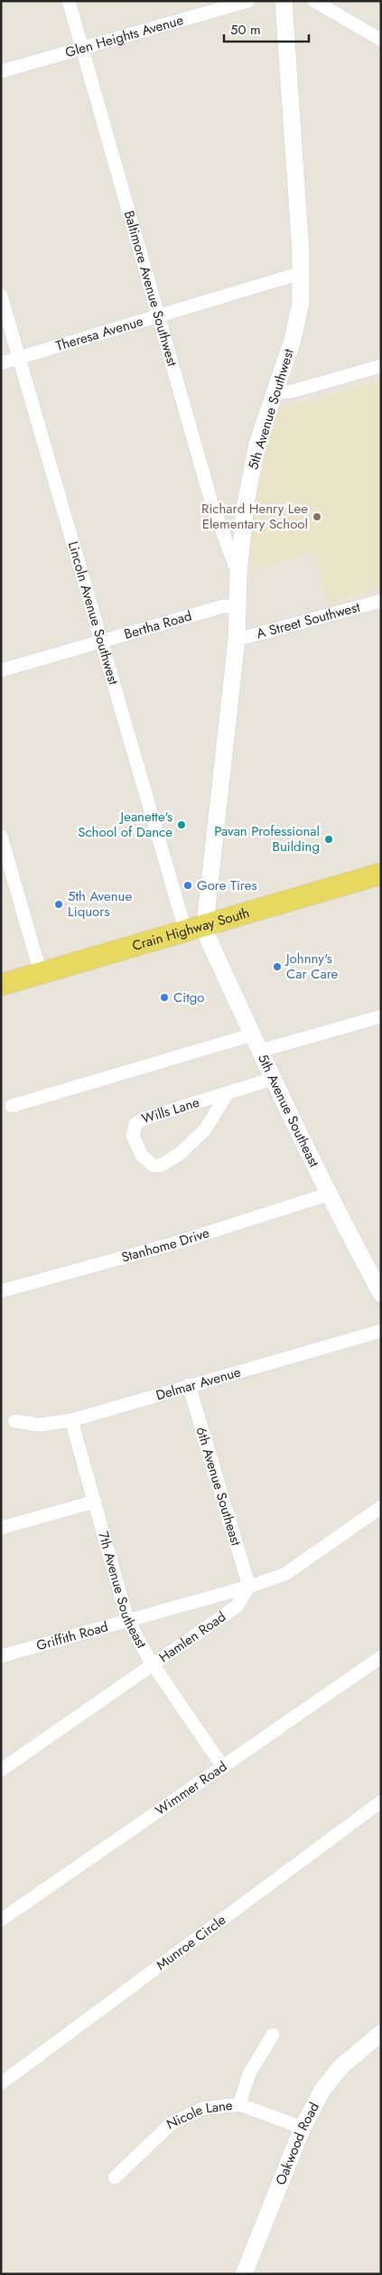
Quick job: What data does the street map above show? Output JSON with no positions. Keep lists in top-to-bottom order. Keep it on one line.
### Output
{"streets":{"main road":["Crain Highway South"],"street":["Glen Heights Avenue","Baltimore Avenue Southwest","Theresa Avenue","5th Avenue Southwest","Lincoln Avenue Southwest","A Street Southwest","Bertha Road","Wills Lane","5th Avenue Southeast","Stanhome Drive","Delmar Avenue","6th Avenue Southeast","7th Avenue Southeast","Griffith Road","Hamlen Road","Wimmer Road","Munroe Circle","Nicole Lane","Oakwood Road"]},"crossings":[["Glen Heights Avenue","Baltimore Avenue Southwest"],["Baltimore Avenue Southwest","Theresa Avenue"],["Baltimore Avenue Southwest","5th Avenue Southwest"],["Theresa Avenue","5th Avenue Southwest"],["Theresa Avenue","Lincoln Avenue Southwest"],["5th Avenue Southwest","Lincoln Avenue Southwest"],["5th Avenue Southwest","A Street Southwest"],["5th Avenue Southwest","Bertha Road"],["5th Avenue Southwest","Crain Highway South"],["5th Avenue Southwest","5th Avenue Southeast"],["Lincoln Avenue Southwest","Bertha Road"],["Lincoln Avenue Southwest","Crain Highway South"],["Lincoln Avenue Southwest","5th Avenue Southeast"],["Crain Highway South","5th Avenue Southeast"],["Wills Lane","5th Avenue Southeast"],["5th Avenue Southeast","Stanhome Drive"],["Delmar Avenue","6th Avenue Southeast"],["Delmar Avenue","7th Avenue Southeast"],["6th Avenue Southeast","Griffith Road"],["6th Avenue Southeast","Hamlen Road"],["7th Avenue Southeast","Griffith Road"],["7th Avenue Southeast","Hamlen Road"],["7th Avenue Southeast","Wimmer Road"],["Griffith Road","Hamlen Road"],["Nicole Lane","Oakwood Road"]],"places":["Richard Henry Lee Elementary School","Jeanette's School of Dance","Pavan Professional Building","Gore Tires","5th Avenue Liquors","Johnny's Car Care","Citgo"],"scale_bar":"50 m"}
